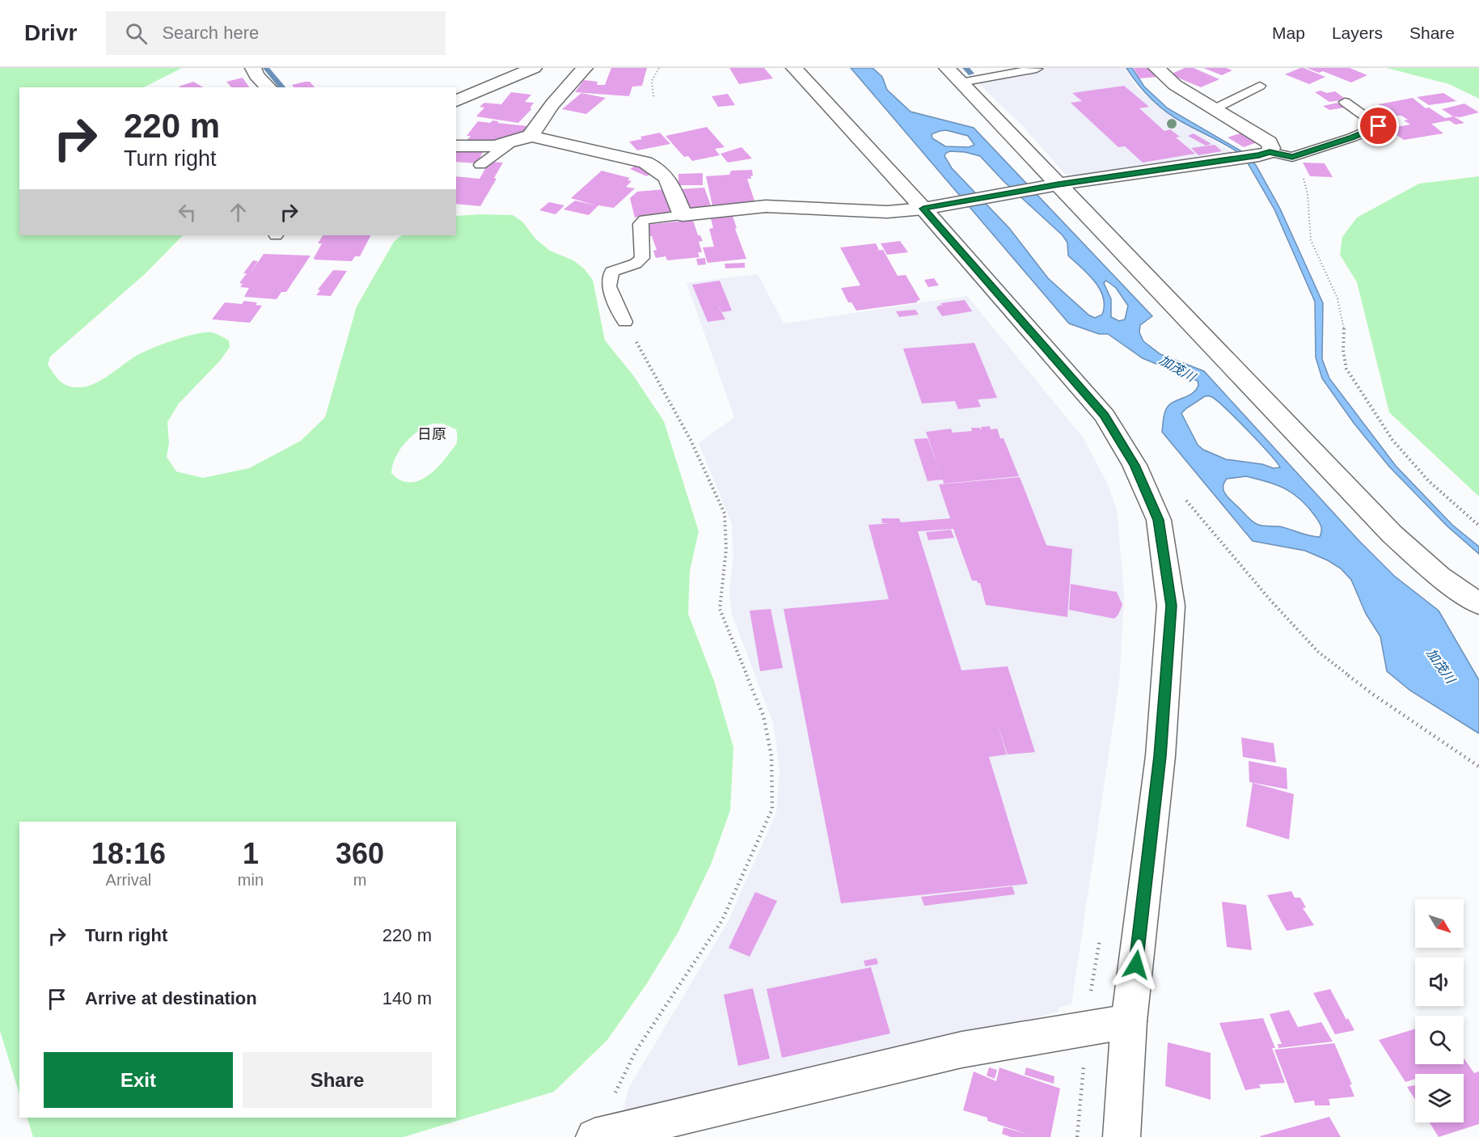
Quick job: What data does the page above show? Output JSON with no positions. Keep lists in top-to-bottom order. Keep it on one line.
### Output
{"districts":["日原"],"water":["加茂川"],"north":"bottom right","page":{"header":"Drivr","search":"Search here","nav":["Map","Layers","Share"],"turn":["220 m","Turn right"],"eta":["18:16","Arrival","1","min","360","m"],"list":[{"name":"Turn right","value":"220 m"},{"name":"Arrive at destination","value":"140 m"}],"buttons":["Exit","Share"]}}
